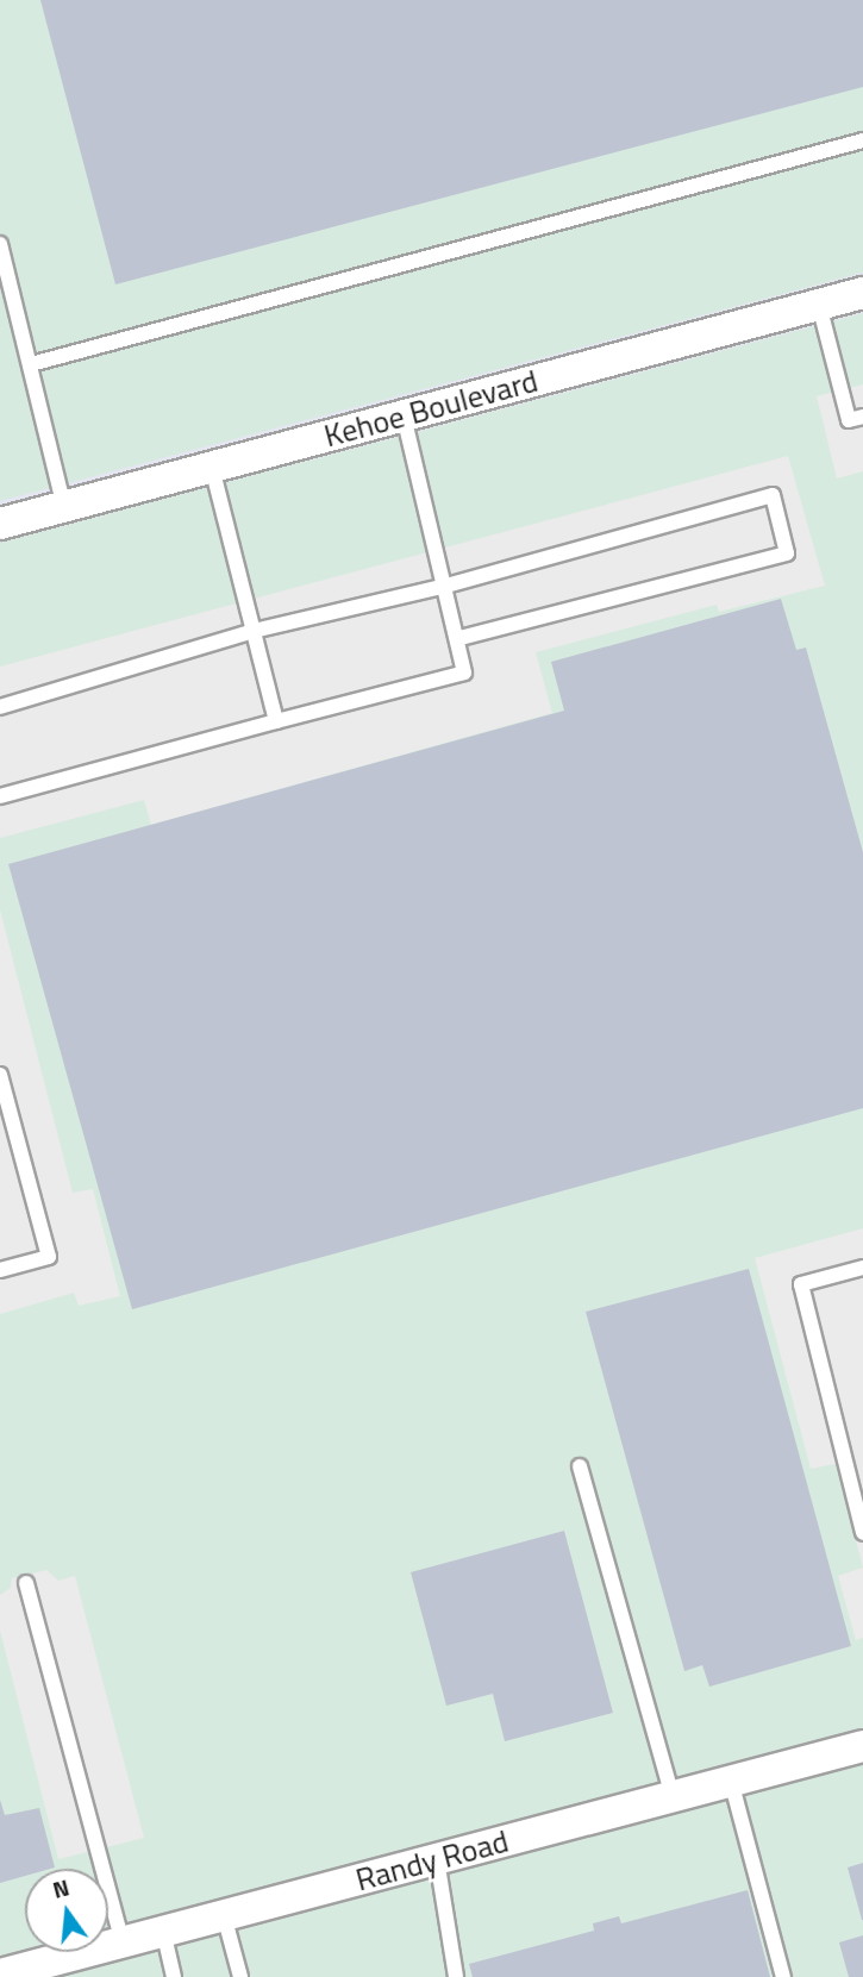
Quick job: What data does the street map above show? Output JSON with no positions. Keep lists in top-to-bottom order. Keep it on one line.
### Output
{"streets":{"street":["Kehoe Boulevard","Randy Road"]},"north":"top"}
